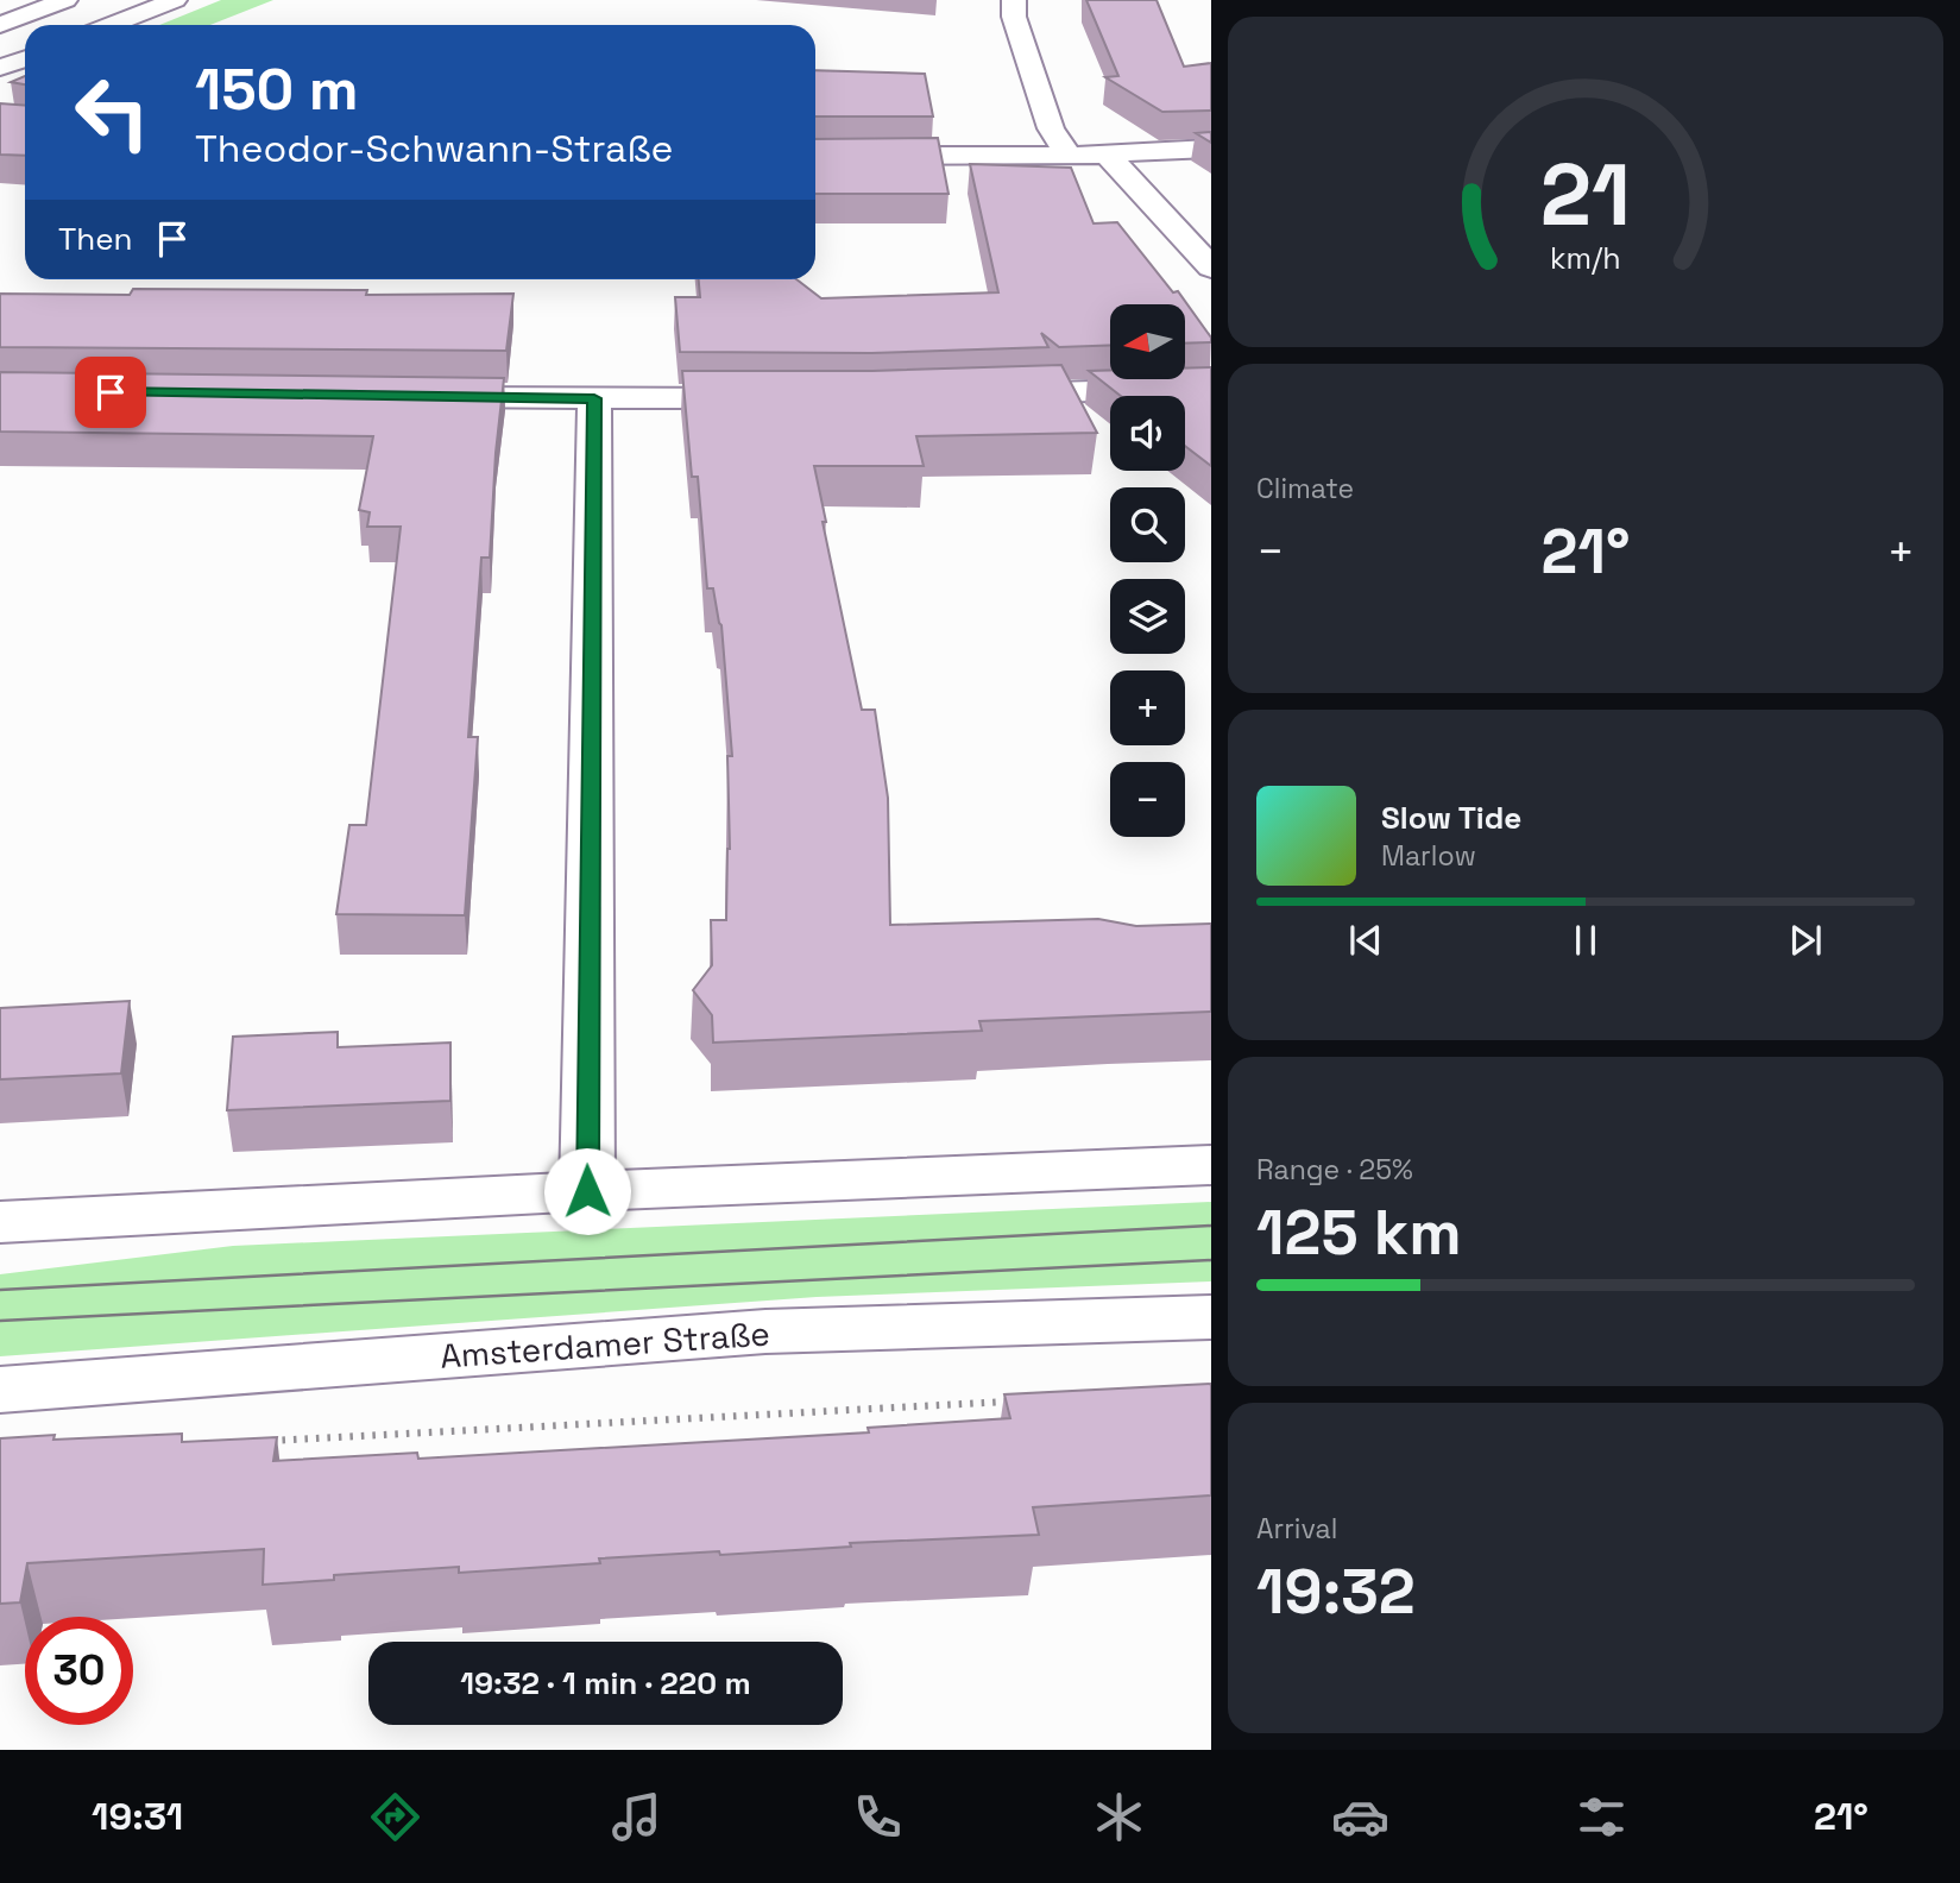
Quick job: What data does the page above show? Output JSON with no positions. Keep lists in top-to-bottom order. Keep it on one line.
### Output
{"streets":{"street":["Amsterdamer Straße"]},"north":"left","page":{"turn":["150 m","Theodor-Schwann-Straße"],"then":"Then","map_buttons":["+","−"],"tile":["Climate",["Range · 25%","125 km"],["Arrival","19:32"]],"heat":["−","21°","+"],"song":["Slow Tide","Marlow"],"limit":"30","trip":"19:32 · 1 min · 220 m","tabs":["19:31","21°"],"gauge":["21","km/h"]}}
